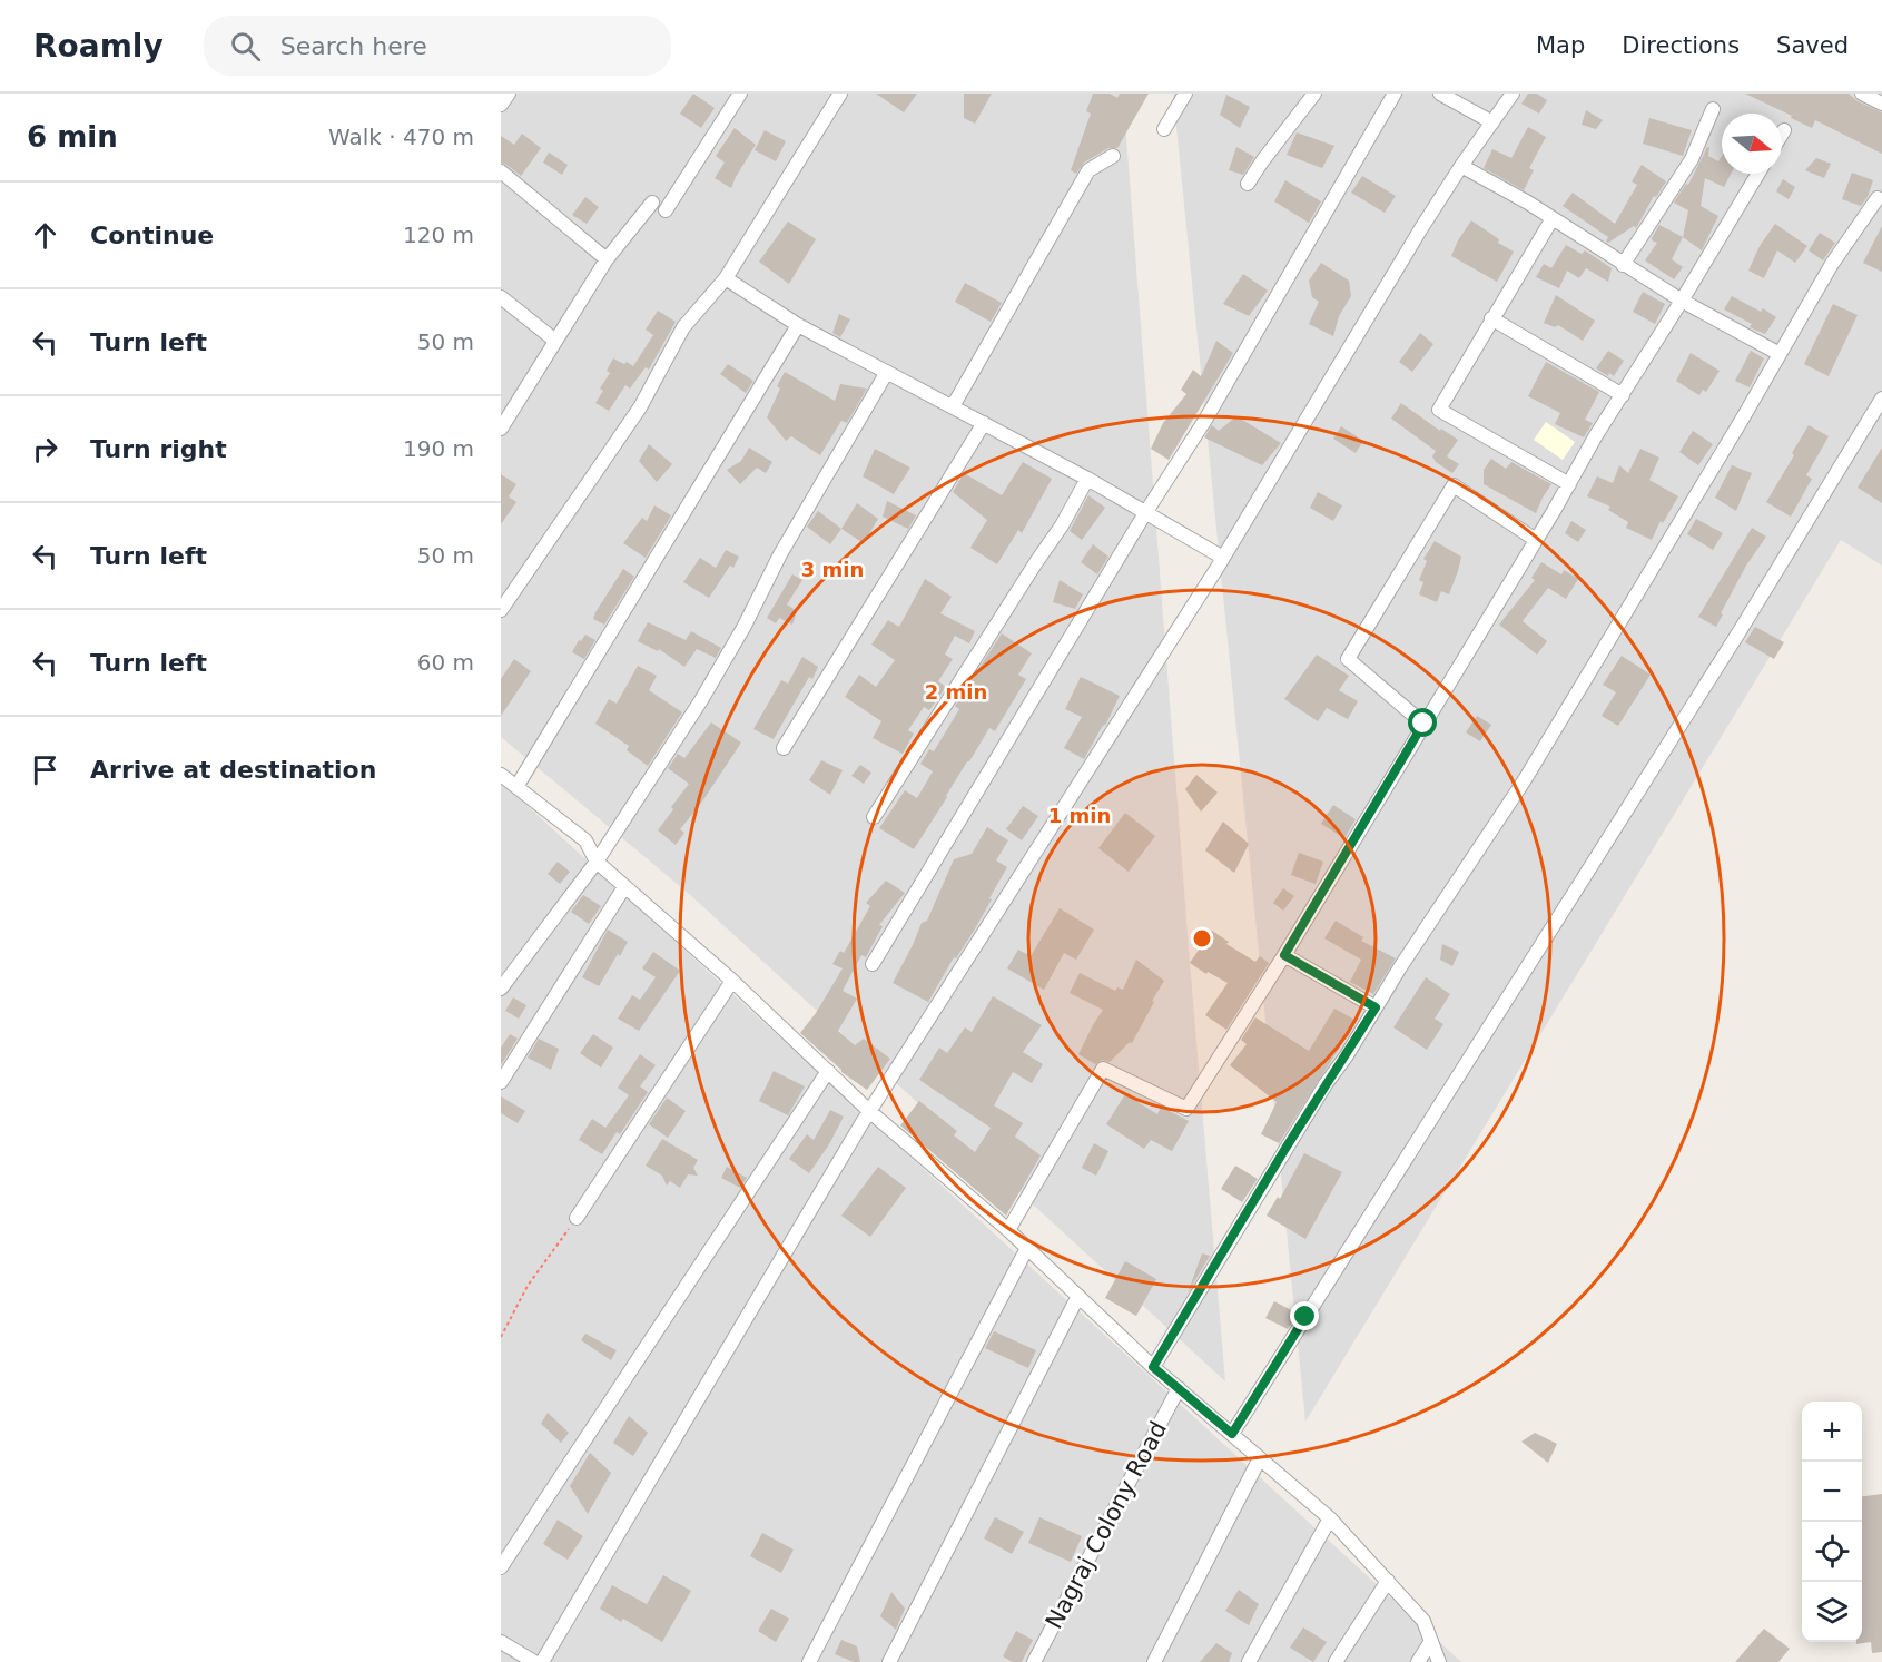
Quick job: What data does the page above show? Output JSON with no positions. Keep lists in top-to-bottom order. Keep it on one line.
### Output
{"streets":{"street":["Nagraj Colony Road"]},"north":"right","page":{"header":"Roamly","search":"Search here","nav":["Map","Directions","Saved"],"heading":["6 min","Walk · 470 m"],"list":[["Continue","120 m"],["Turn left","50 m"],["Turn right","190 m"],["Turn left","50 m"],["Turn left","60 m"],"Arrive at destination"],"map_buttons":["+","−"]},"rings":["3 min","2 min","1 min"]}
